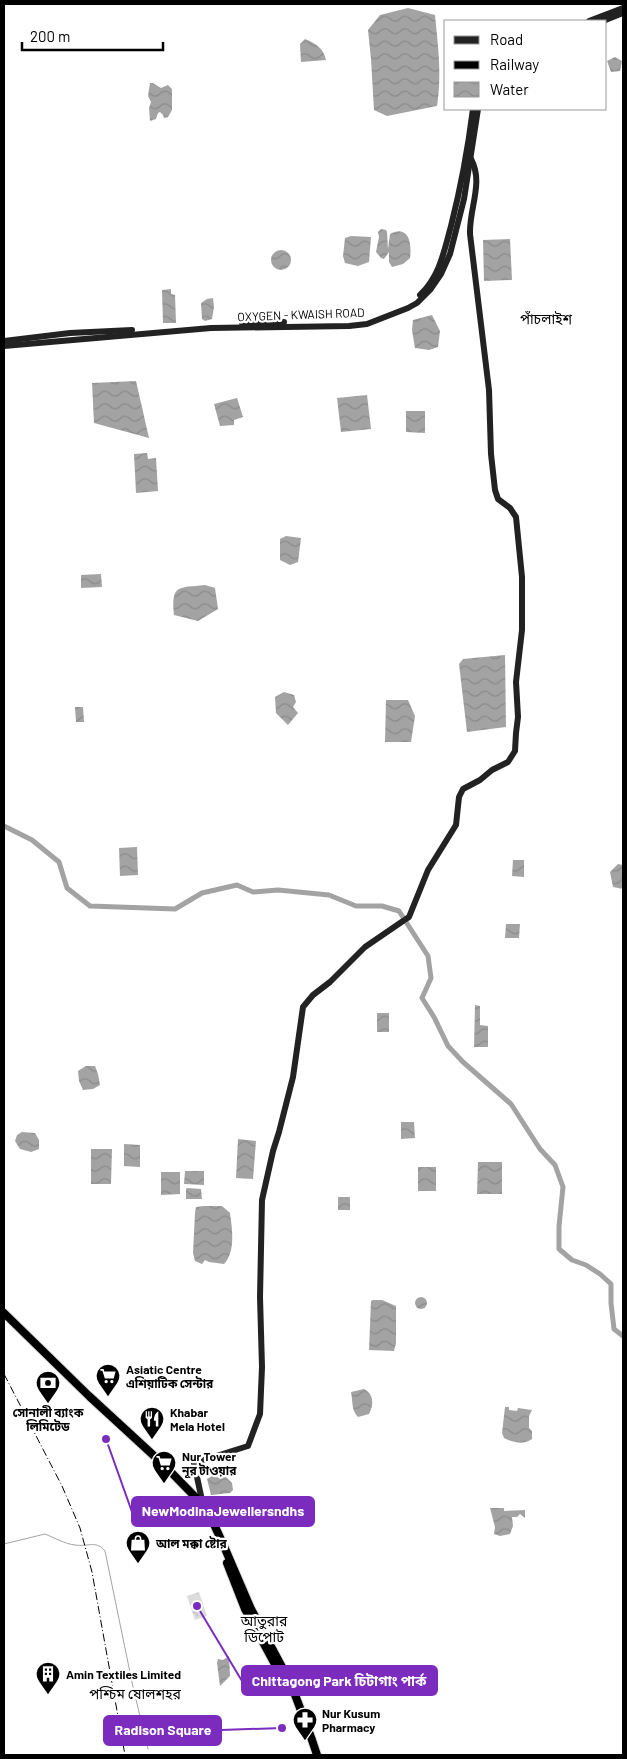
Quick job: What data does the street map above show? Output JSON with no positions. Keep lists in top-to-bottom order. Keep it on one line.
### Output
{"streets":{"street":["OXYGEN - KWAISH ROAD"]},"districts":["পাঁচলাইশ","আতুরার ডিপোট","পশ্চিম ষোলশহর"],"places":{"supermarket":["Asiatic Centre এশিয়াটিক সেন্টার","Nur Tower নূর টাওয়ার"],"bank":["সোনালী ব্যাংক লিমিটেড"],"other":["NewModinaJewellersndhs","Chittagong Park চিটাগাং পার্ক","Radison Square"],"restaurant":["Khabar Mela Hotel"],"shop":["আল মক্কা ষ্টোর"],"building":["Amin Textiles Limited"],"pharmacy":["Nur Kusum Pharmacy"]},"legend":["Road","Railway","Water"],"scale_bar":"200 m"}
